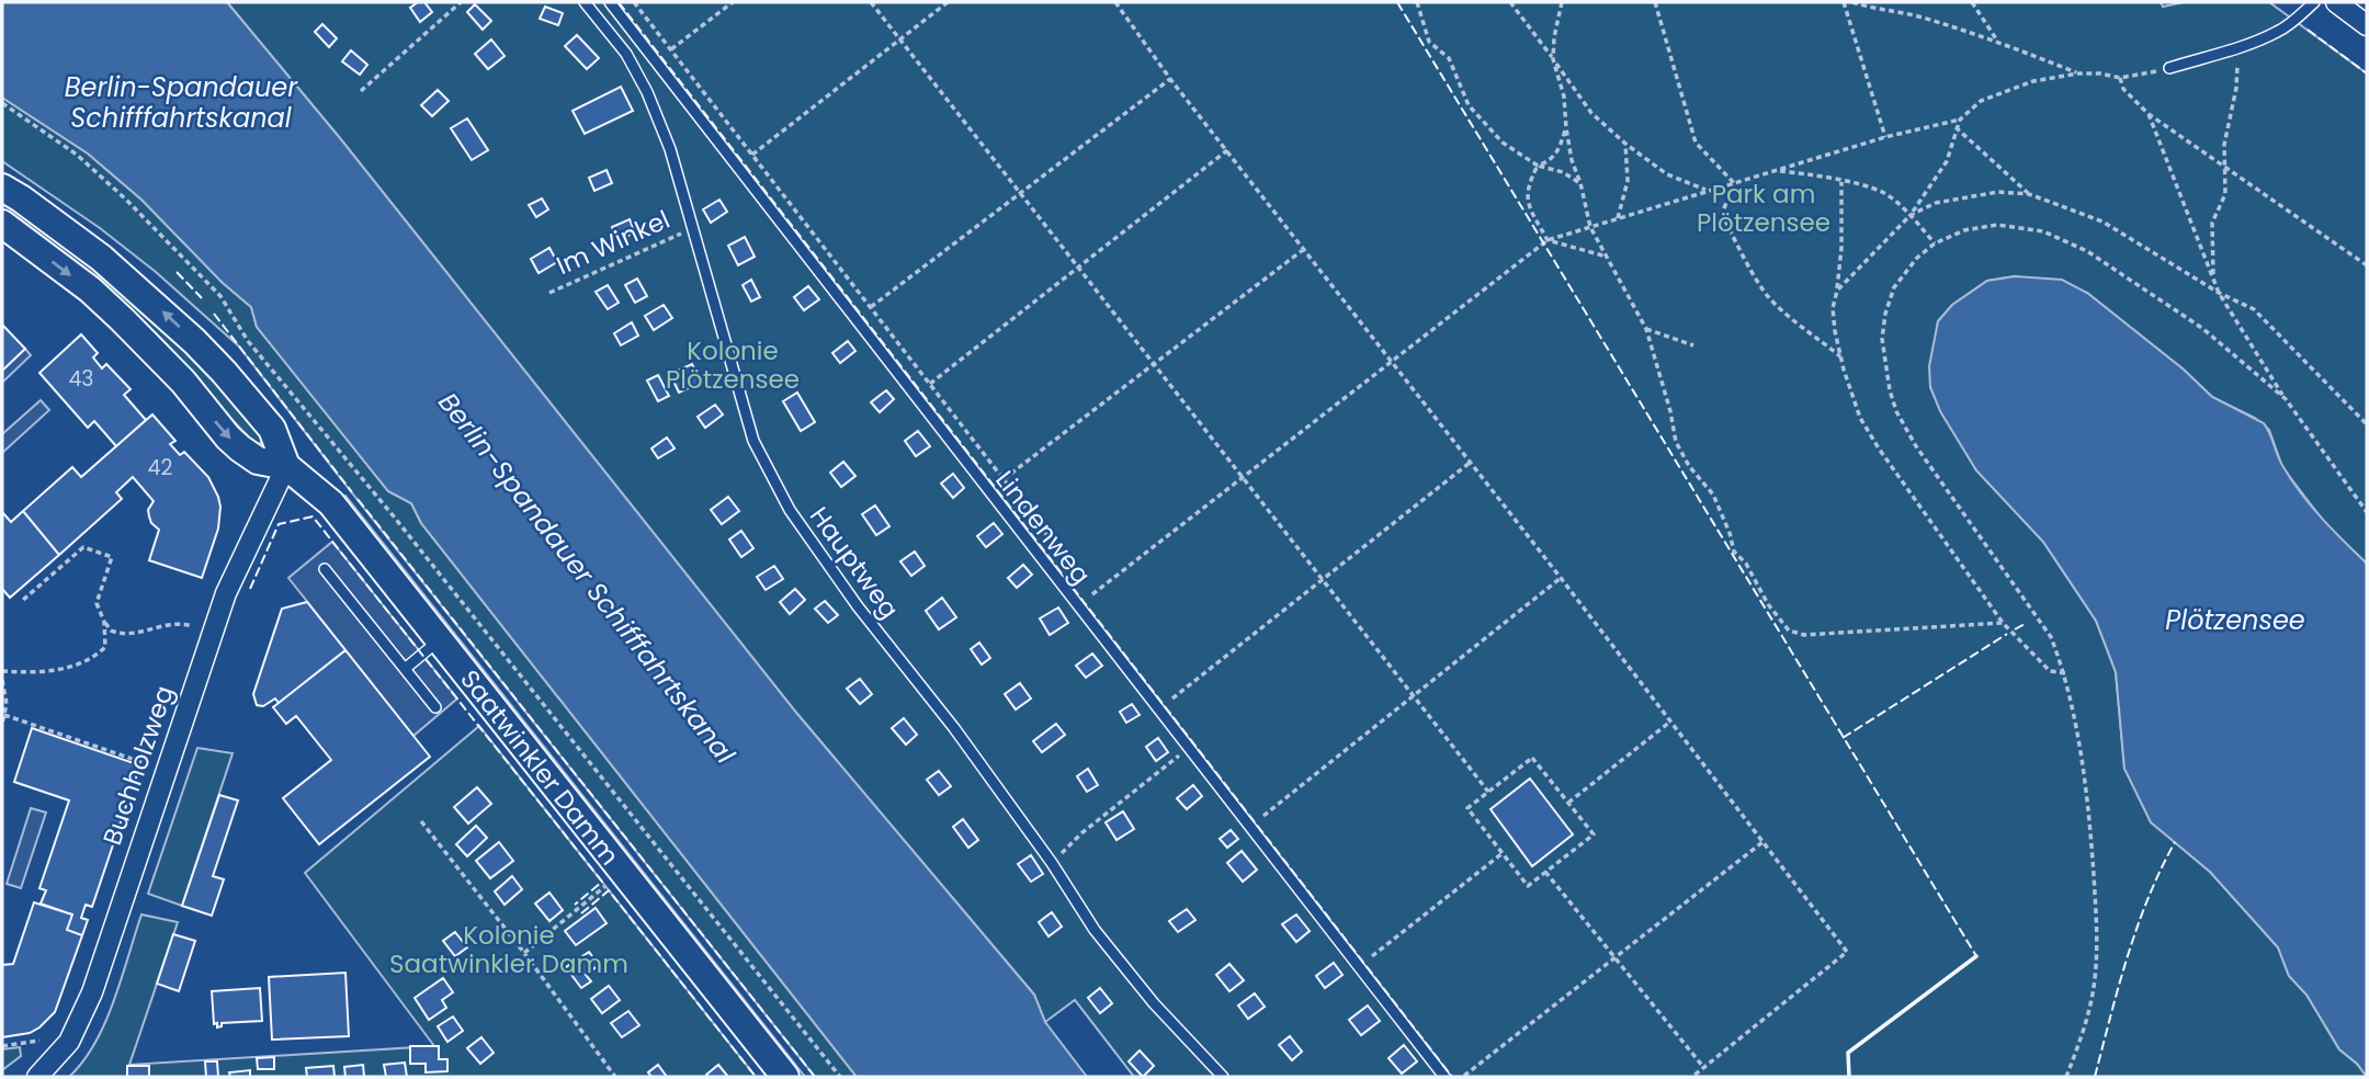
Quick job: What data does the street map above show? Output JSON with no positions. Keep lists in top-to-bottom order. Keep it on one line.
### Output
{"streets":{"main road":["Saatwinkler Damm"],"street":["Buchholzweg"],"lane":["Lindenweg","Hauptweg"],"path":["Im Winkel"]},"crossings":[["Im Winkel","Hauptweg"],["Buchholzweg","Saatwinkler Damm"]],"water":["Berlin-Spandauer Schifffahrtskanal","Plötzensee"],"parks":["Park am Plötzensee","Kolonie Plötzensee","Kolonie Saatwinkler Damm"],"house_numbers":["43","42"]}
